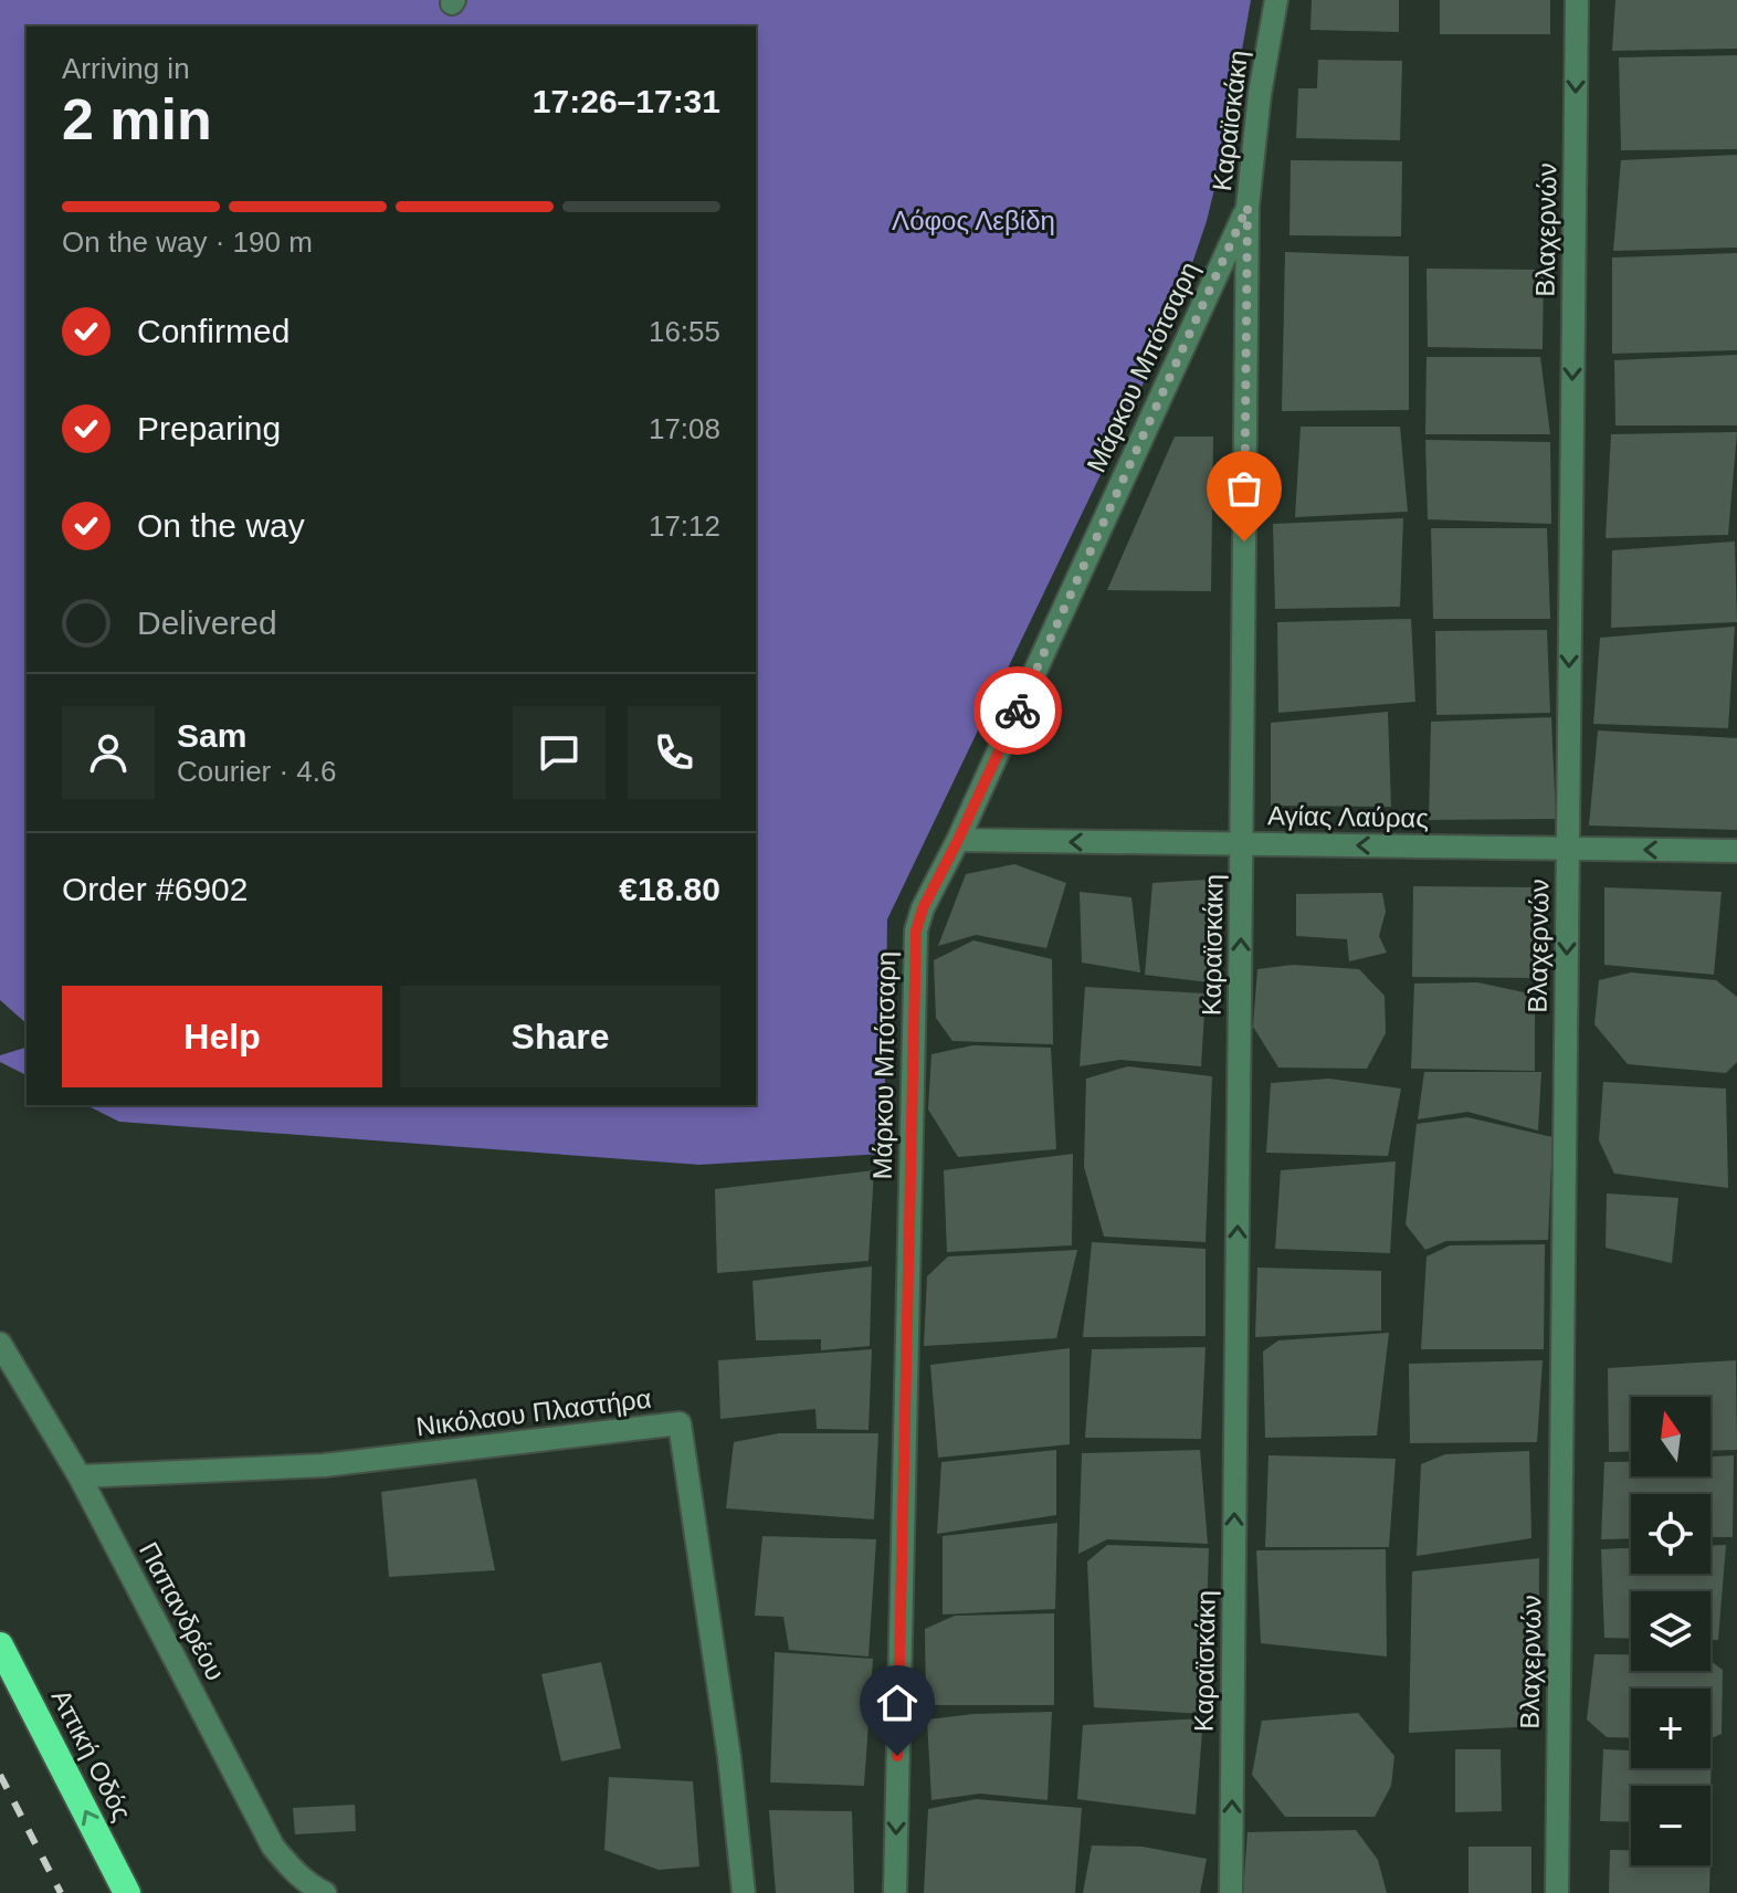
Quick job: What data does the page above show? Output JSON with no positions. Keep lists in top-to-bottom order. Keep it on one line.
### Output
{"streets":{"highway":["Αττική Οδός"],"street":["Καραϊσκάκη","Βλαχερνών","Μάρκου Μπότσαρη","Αγίας Λαύρας","Νικόλαου Πλαστήρα","Παπανδρέου"]},"crossings":[["Καραϊσκάκη","Μάρκου Μπότσαρη"],["Καραϊσκάκη","Αγίας Λαύρας"],["Βλαχερνών","Αγίας Λαύρας"],["Μάρκου Μπότσαρη","Αγίας Λαύρας"],["Νικόλαου Πλαστήρα","Παπανδρέου"]],"one_way":["Καραϊσκάκη","Βλαχερνών","Μάρκου Μπότσαρη","Αγίας Λαύρας","Αττική Οδός"],"parks":["Λόφος Λεβίδη"],"north":"top","page":{"heading":["2 min","Arriving in","17:26–17:31"],"panel":["Sam","Courier · 4.6","Order #6902","€18.80"],"bar":"On the way · 190 m","list":[["Confirmed","16:55"],["Preparing","17:08"],["On the way","17:12"],"Delivered"],"buttons":["Help","Share"],"map_buttons":["+","−"]}}
